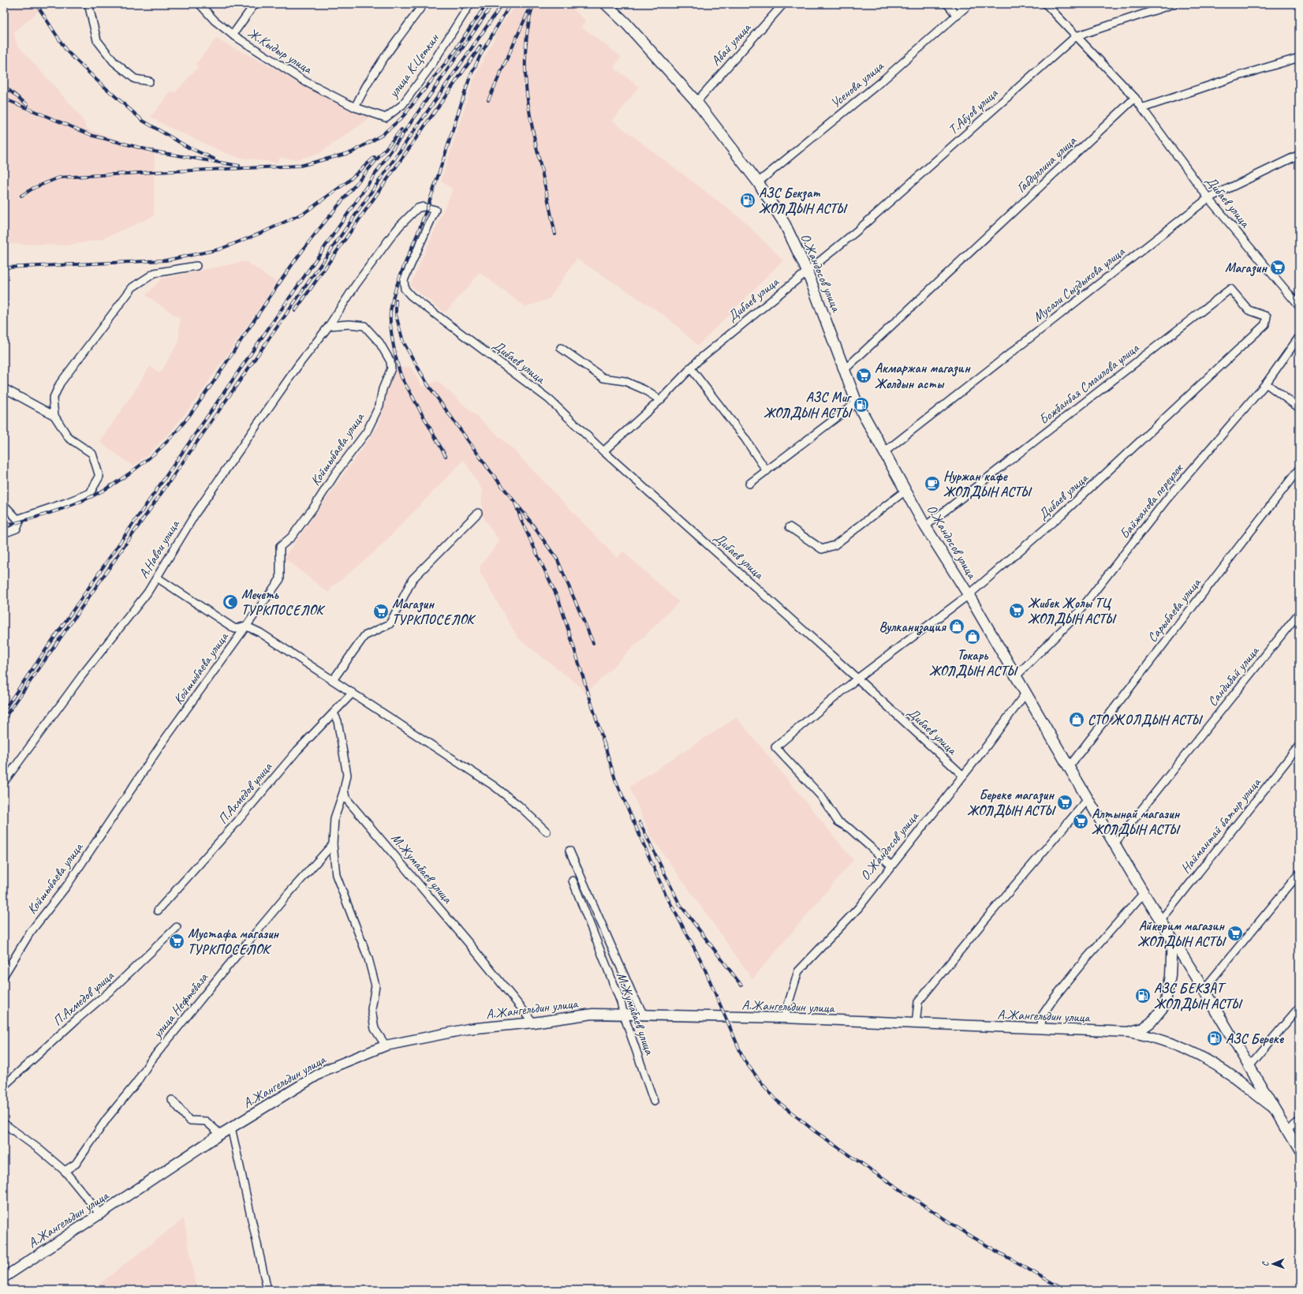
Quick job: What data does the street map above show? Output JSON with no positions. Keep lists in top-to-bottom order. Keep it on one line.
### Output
{"streets":{"main road":["О.Жандосов улица"],"street":["Абай улица","Ж.Кыдыр улица","улица К.Цеткин","Усенова улица","Т.Абуов улица","Габдуллина улица","Дибаев улица","Мусали Сыздыкова улица","Божбанбая Смаилова улица","Койшыбаева улица","Байжанова переулок","А.Навои улица","Сарыбаева улица","Сандибай улица","П.Ахмедов улица","Наймантай батыр улица","М.Жумабаев улица","улица Нефтебаза","А.Жангельдин улица"]},"crossings":[["Абай улица","О.Жандосов улица"],["Ж.Кыдыр улица","улица К.Цеткин"],["Усенова улица","О.Жандосов улица"],["Т.Абуов улица","Дибаев улица"],["Т.Абуов улица","О.Жандосов улица"],["Габдуллина улица","О.Жандосов улица"],["Дибаев улица","О.Жандосов улица"],["Дибаев улица","Мусали Сыздыкова улица"],["Дибаев улица","Божбанбая Смаилова улица"],["Дибаев улица","Койшыбаева улица"],["Дибаев улица","А.Навои улица"],["О.Жандосов улица","Мусали Сыздыкова улица"],["О.Жандосов улица","Божбанбая Смаилова улица"],["О.Жандосов улица","Байжанова переулок"],["О.Жандосов улица","Сарыбаева улица"],["О.Жандосов улица","Сандибай улица"],["О.Жандосов улица","Наймантай батыр улица"],["О.Жандосов улица","А.Жангельдин улица"],["Койшыбаева улица","А.Навои улица"],["М.Жумабаев улица","А.Жангельдин улица"]],"places":{"fuel station":["АЗС Бекзат ЖОЛДЫН АСТЫ","АЗС Миг ЖОЛДЫН АСТЫ","АЗС БЕКЗАТ ЖОЛДЫН АСТЫ","АЗС Береке"],"supermarket":["Магазин","Акмаржан магазин Жолдын асты","Жибек Жолы ТЦ ЖОЛДЫН АСТЫ","Магазин ТУРКПОСЕЛОК","Береке магазин ЖОЛДЫН АСТЫ","Алтынай магазин ЖОЛДЫН АСТЫ","Айкерим магазин ЖОЛДЫН АСТЫ","Мустафа магазин ТУРКПОСЕЛОК"],"cafe":["Нуржан кафе ЖОЛДЫН АСТЫ"],"mosque":["Мечеть ТУРКПОСЕЛОК"],"shop":["Вулканизация","Токарь ЖОЛДЫН АСТЫ","СТО ЖОЛДЫН АСТЫ"]},"north":"left"}
